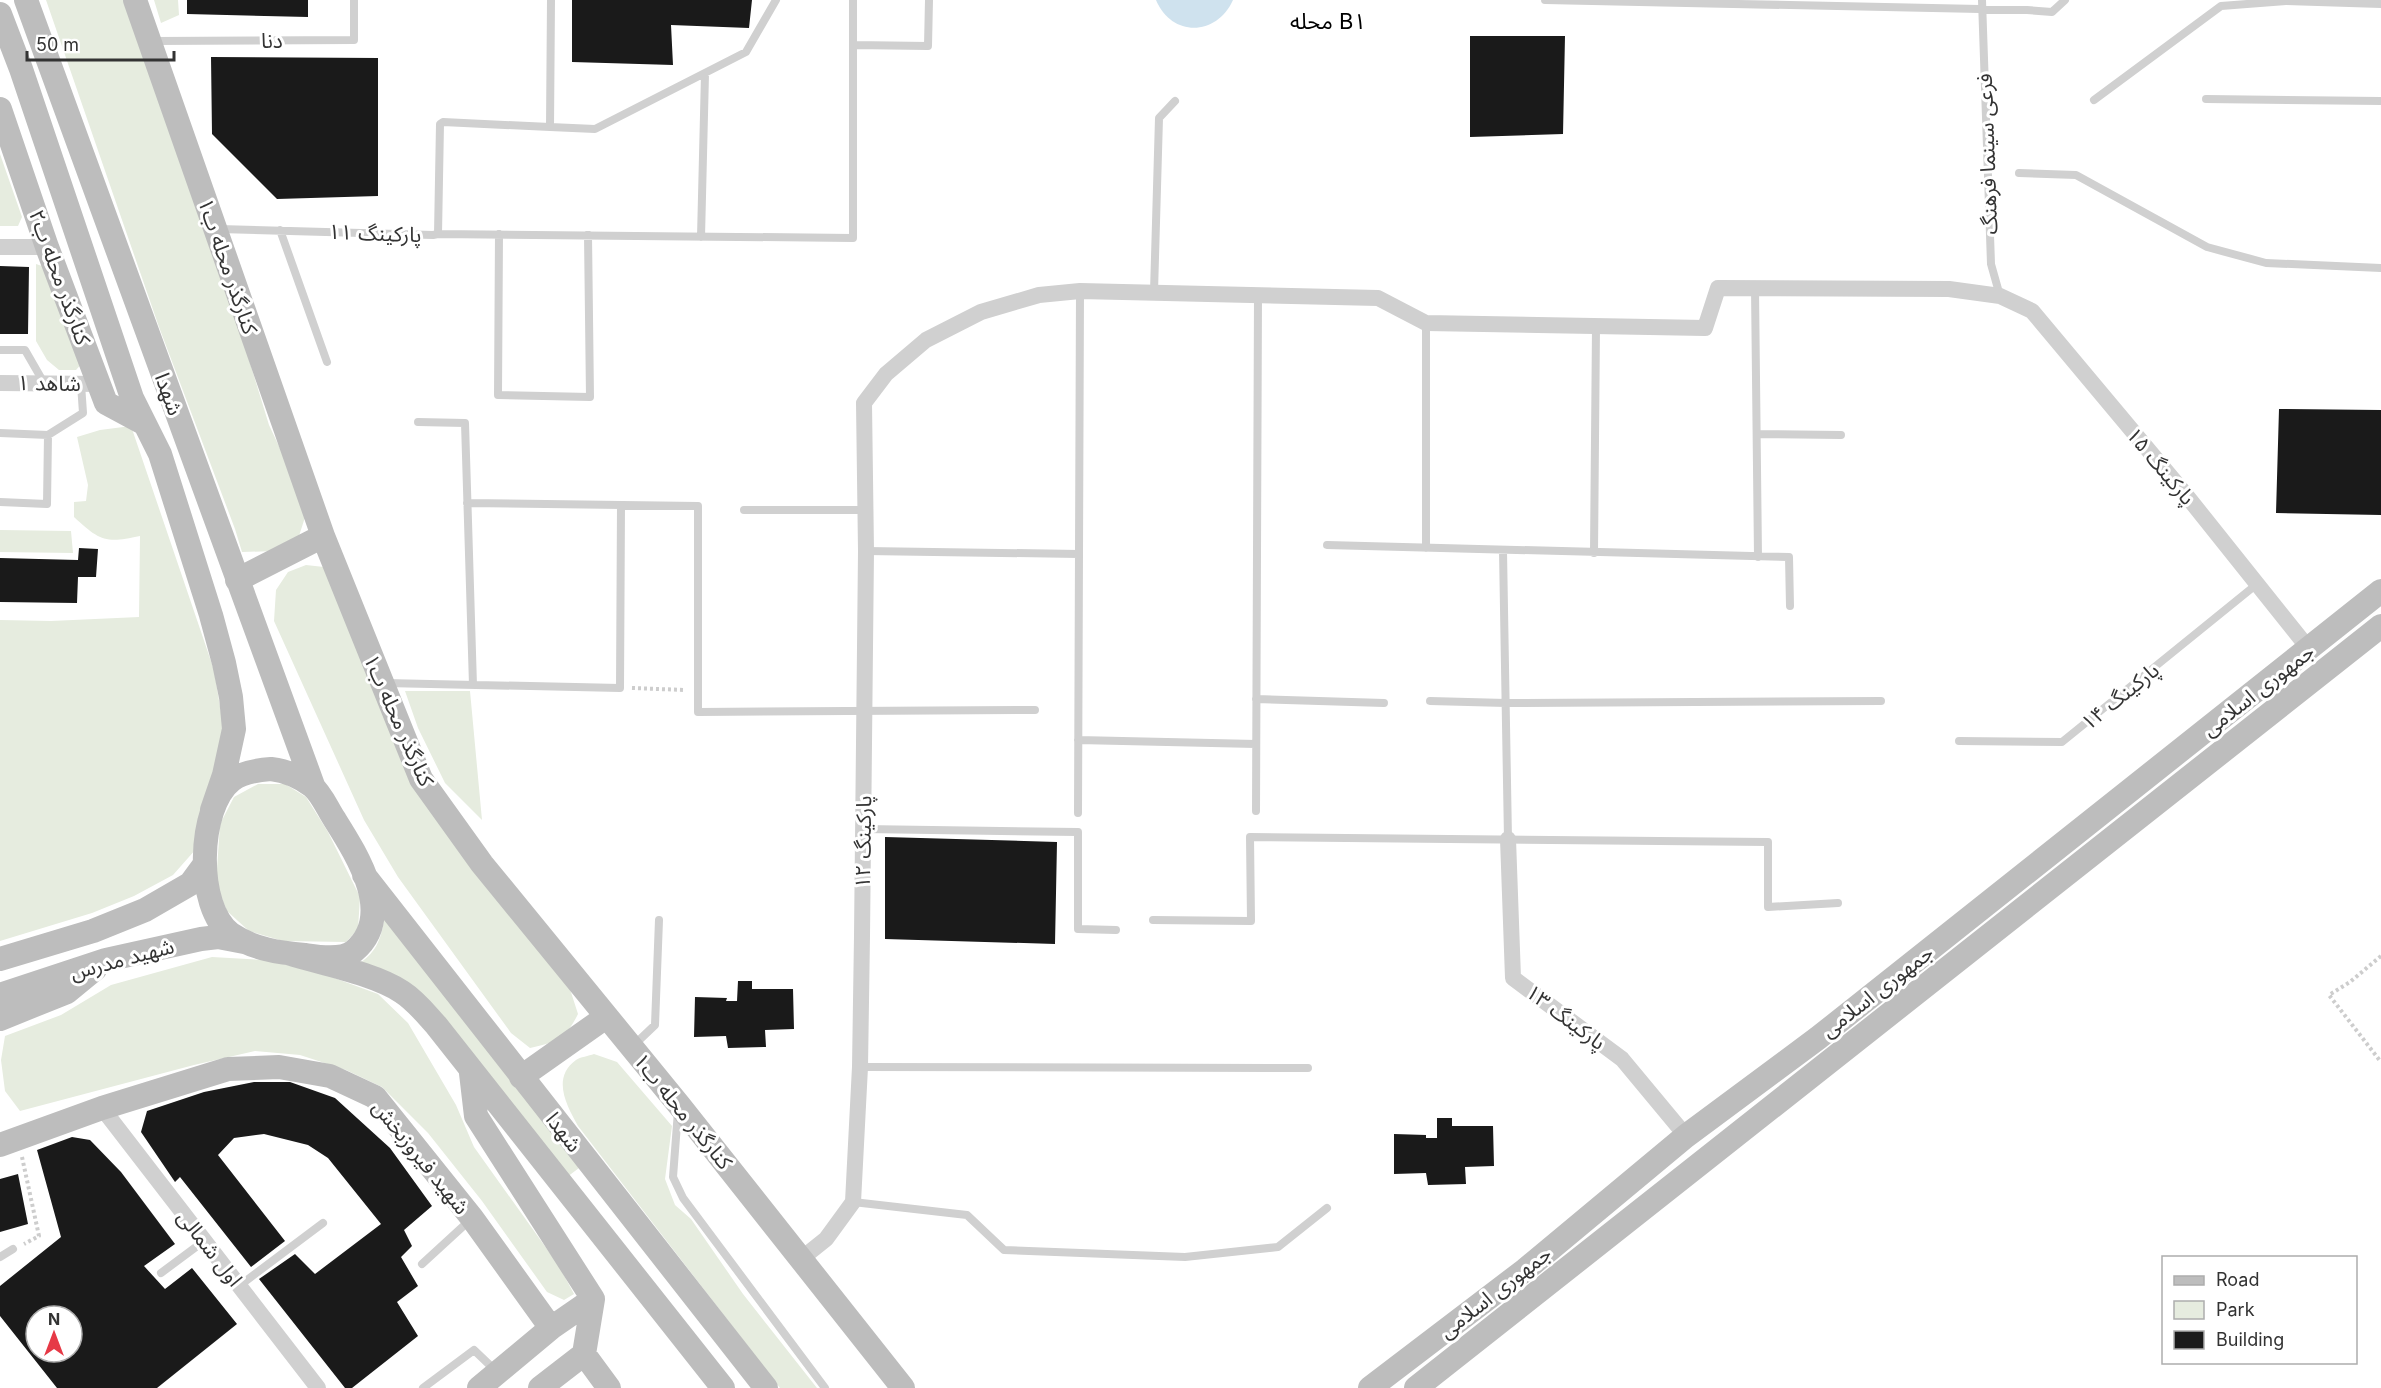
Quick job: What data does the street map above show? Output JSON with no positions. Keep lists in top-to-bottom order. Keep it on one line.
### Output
{"streets":{"main road":["کنارگذر محله ب۱","کنارگذر محله ب۲","شهدا","جمهوری اسلامی","شهید مدرس","شهید فیروزبخش"],"street":["شاهد ۱","پارکینگ ۱۵","پارکینگ ۱۲","پارکینگ ۱۳","اول شمالی"],"lane":["دنا","فرعی سینما فرهنگ","پارکینگ ۱۱","پارکینگ ۱۴"]},"crossings":[["دنا","کنارگذر محله ب۱"],["فرعی سینما فرهنگ","پارکینگ ۱۵"],["پارکینگ ۱۱","کنارگذر محله ب۱"],["کنارگذر محله ب۲","شاهد ۱"],["کنارگذر محله ب۲","شهدا"],["شهدا","شهید مدرس"],["پارکینگ ۱۵","جمهوری اسلامی"],["پارکینگ ۱۵","پارکینگ ۱۴"],["جمهوری اسلامی","پارکینگ ۱۳"],["شهید فیروزبخش","اول شمالی"]],"districts":["محله B۱"],"legend":["Road","Park","Building"],"scale_bar":"50 m","north":"top"}
